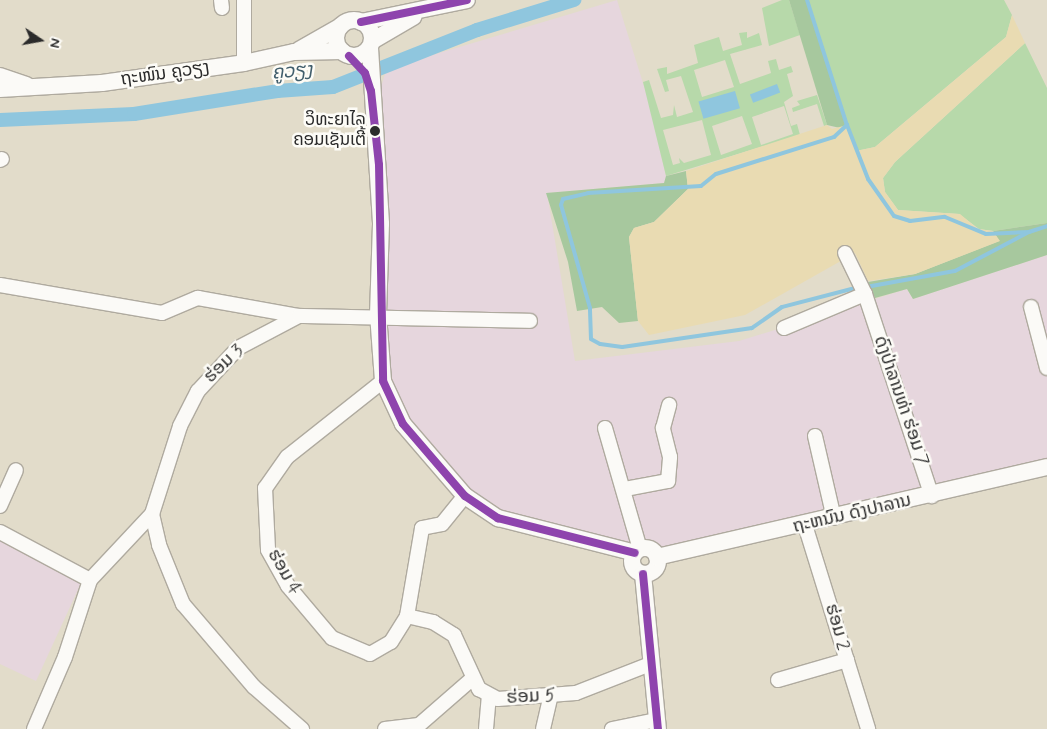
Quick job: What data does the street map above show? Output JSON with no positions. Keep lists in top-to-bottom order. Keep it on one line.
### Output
{"streets":{"street":["ຖະໜົນ ຄູວຽງ","ຮ່ອມ 3","ດົງປ່າລານທ່າ ຮ່ອມ 7","ຖະຫນົນ ດົງປາລານ","ຮ່ອມ 4","ຮ່ອມ 2","ຮ່ອມ 5"]},"crossings":[["ດົງປ່າລານທ່າ ຮ່ອມ 7","ຖະຫນົນ ດົງປາລານ"],["ຖະຫນົນ ດົງປາລານ","ຮ່ອມ 2"],["ຮ່ອມ 4","ຮ່ອມ 5"]],"water":["ຄູວຽງ"],"places":["ວິທະຍາໄລ ຄອມເຊັນເຕີ້"],"north":"right"}
